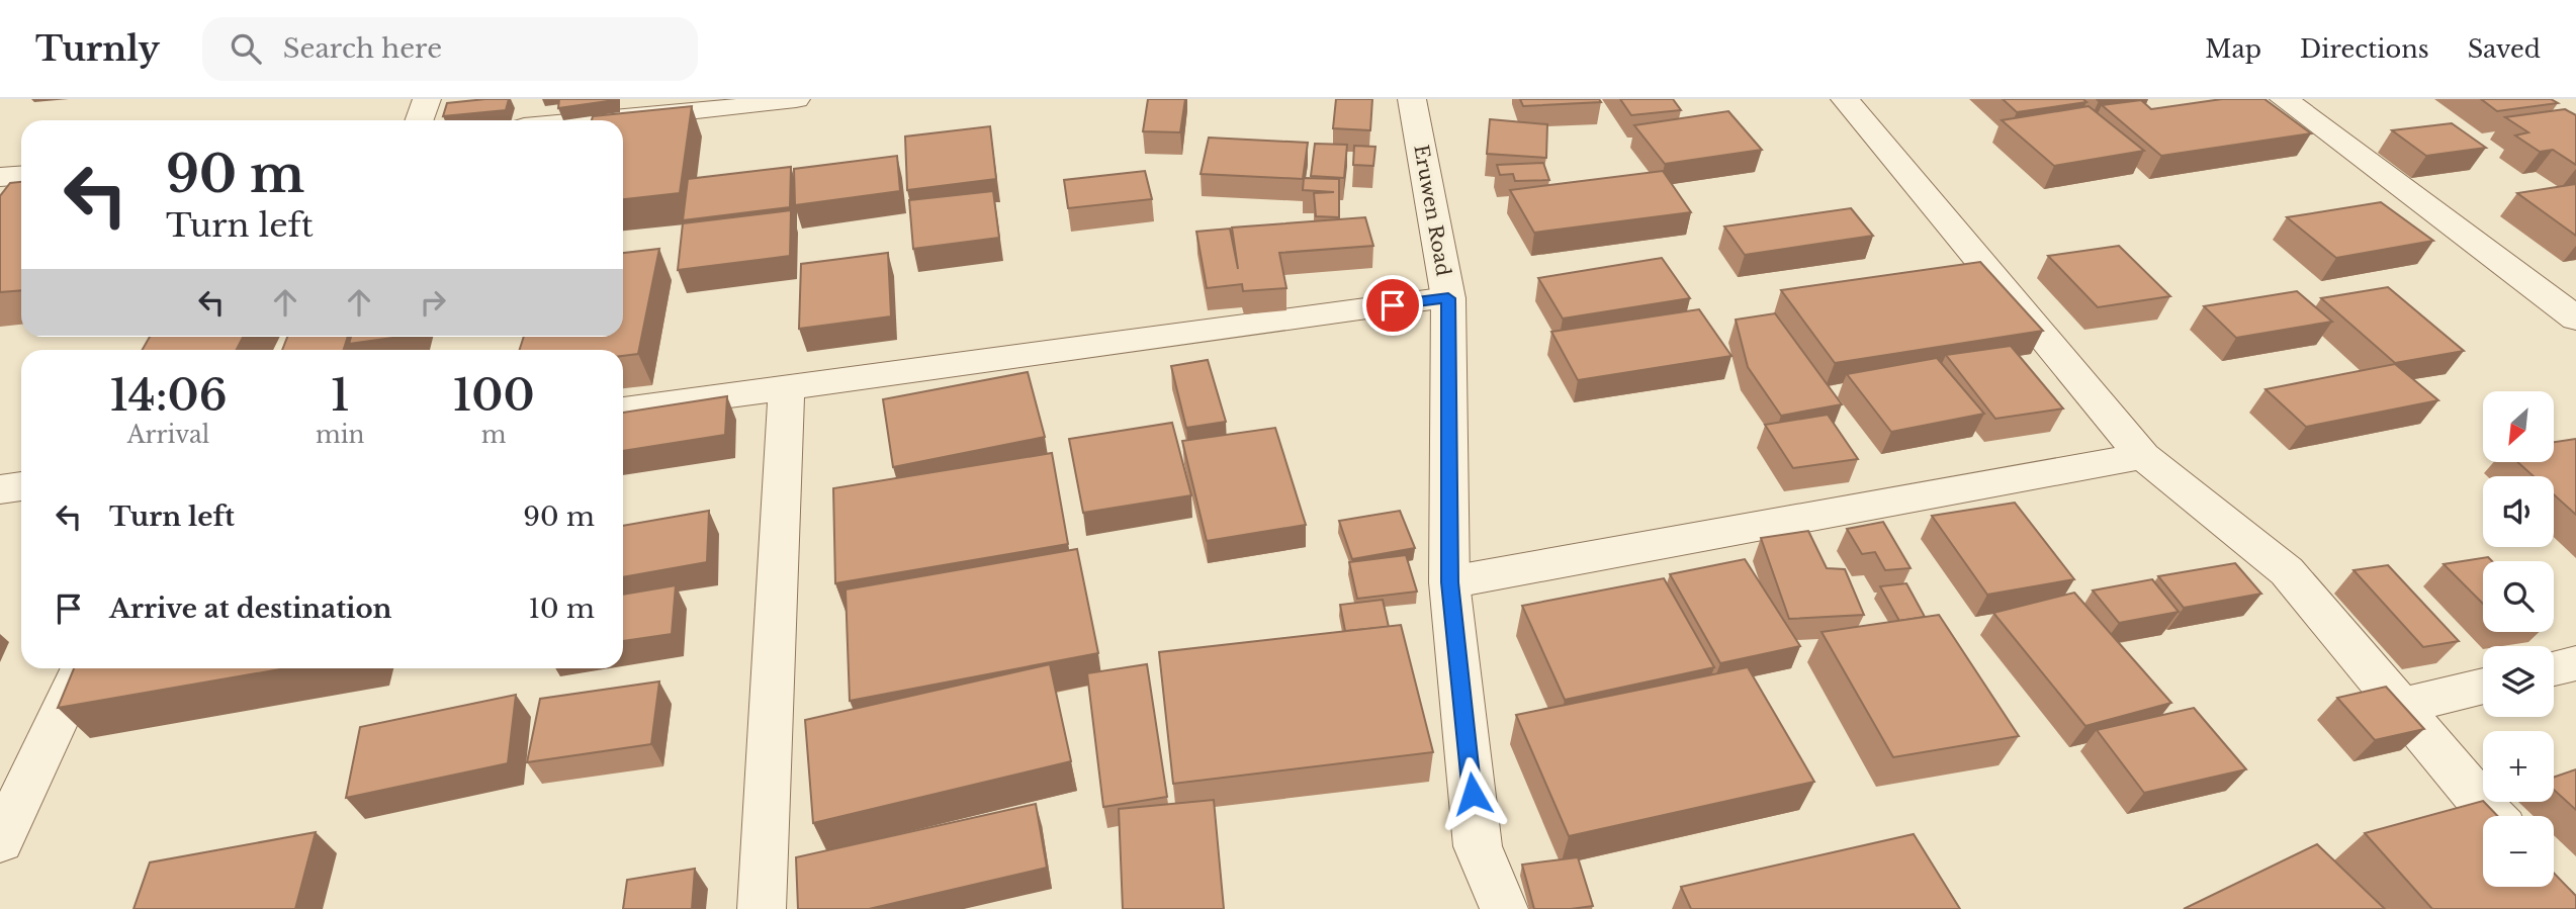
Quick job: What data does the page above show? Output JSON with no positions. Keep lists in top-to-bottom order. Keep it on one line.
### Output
{"streets":{"street":["Eruwen Road"]},"north":"bottom left","page":{"header":"Turnly","search":"Search here","nav":["Map","Directions","Saved"],"turn":["90 m","Turn left"],"eta":["14:06","Arrival","1","min","100","m"],"map_buttons":["+","−"],"list":[{"name":"Turn left","value":"90 m"},{"name":"Arrive at destination","value":"10 m"}]}}
